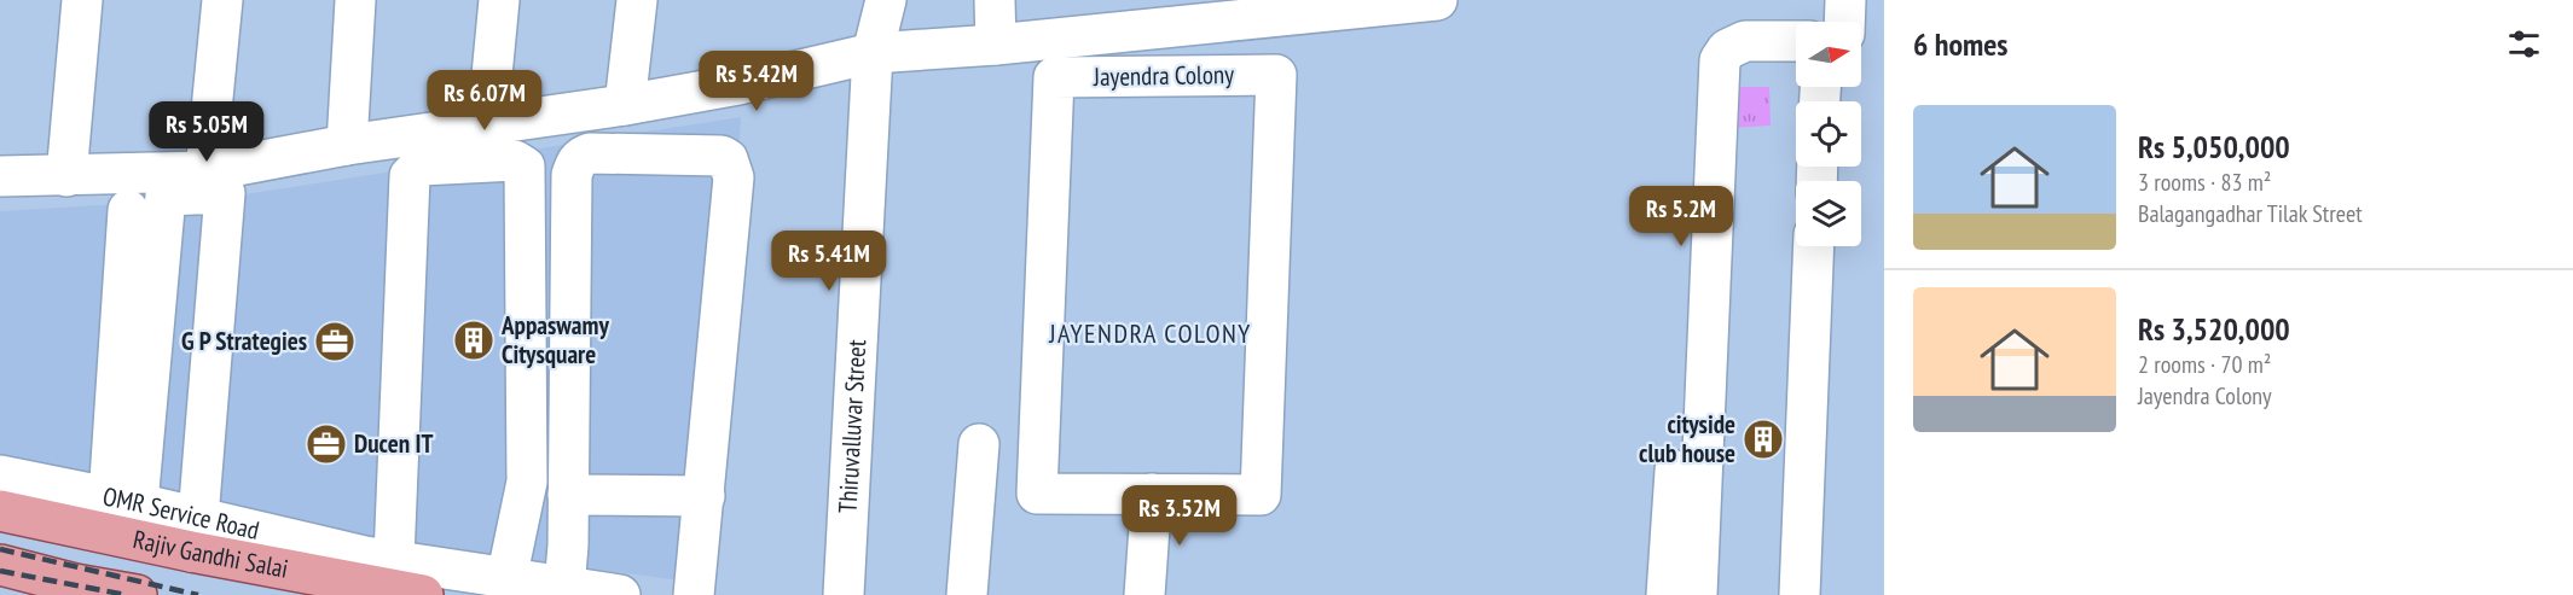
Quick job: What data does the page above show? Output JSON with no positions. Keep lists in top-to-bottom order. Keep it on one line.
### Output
{"streets":{"main road":["Rajiv Gandhi Salai"],"street":["Jayendra Colony","Thiruvalluvar Street","OMR Service Road"]},"crossings":[["OMR Service Road","Rajiv Gandhi Salai"]],"districts":["JAYENDRA COLONY"],"places":{"building":["Appaswamy Citysquare","cityside club house"],"office":["G P Strategies","Ducen IT"]},"north":"right","page":{"heading":"6 homes","price":["Rs 5.42M","Rs 6.07M","Rs 5.05M","Rs 5.2M","Rs 5.41M","Rs 3.52M"],"list":[{"name":"Rs 5,050,000","note":"3 rooms · 83 m² · Balagangadhar Tilak Street"},{"name":"Rs 3,520,000","note":"2 rooms · 70 m² · Jayendra Colony"}]}}
